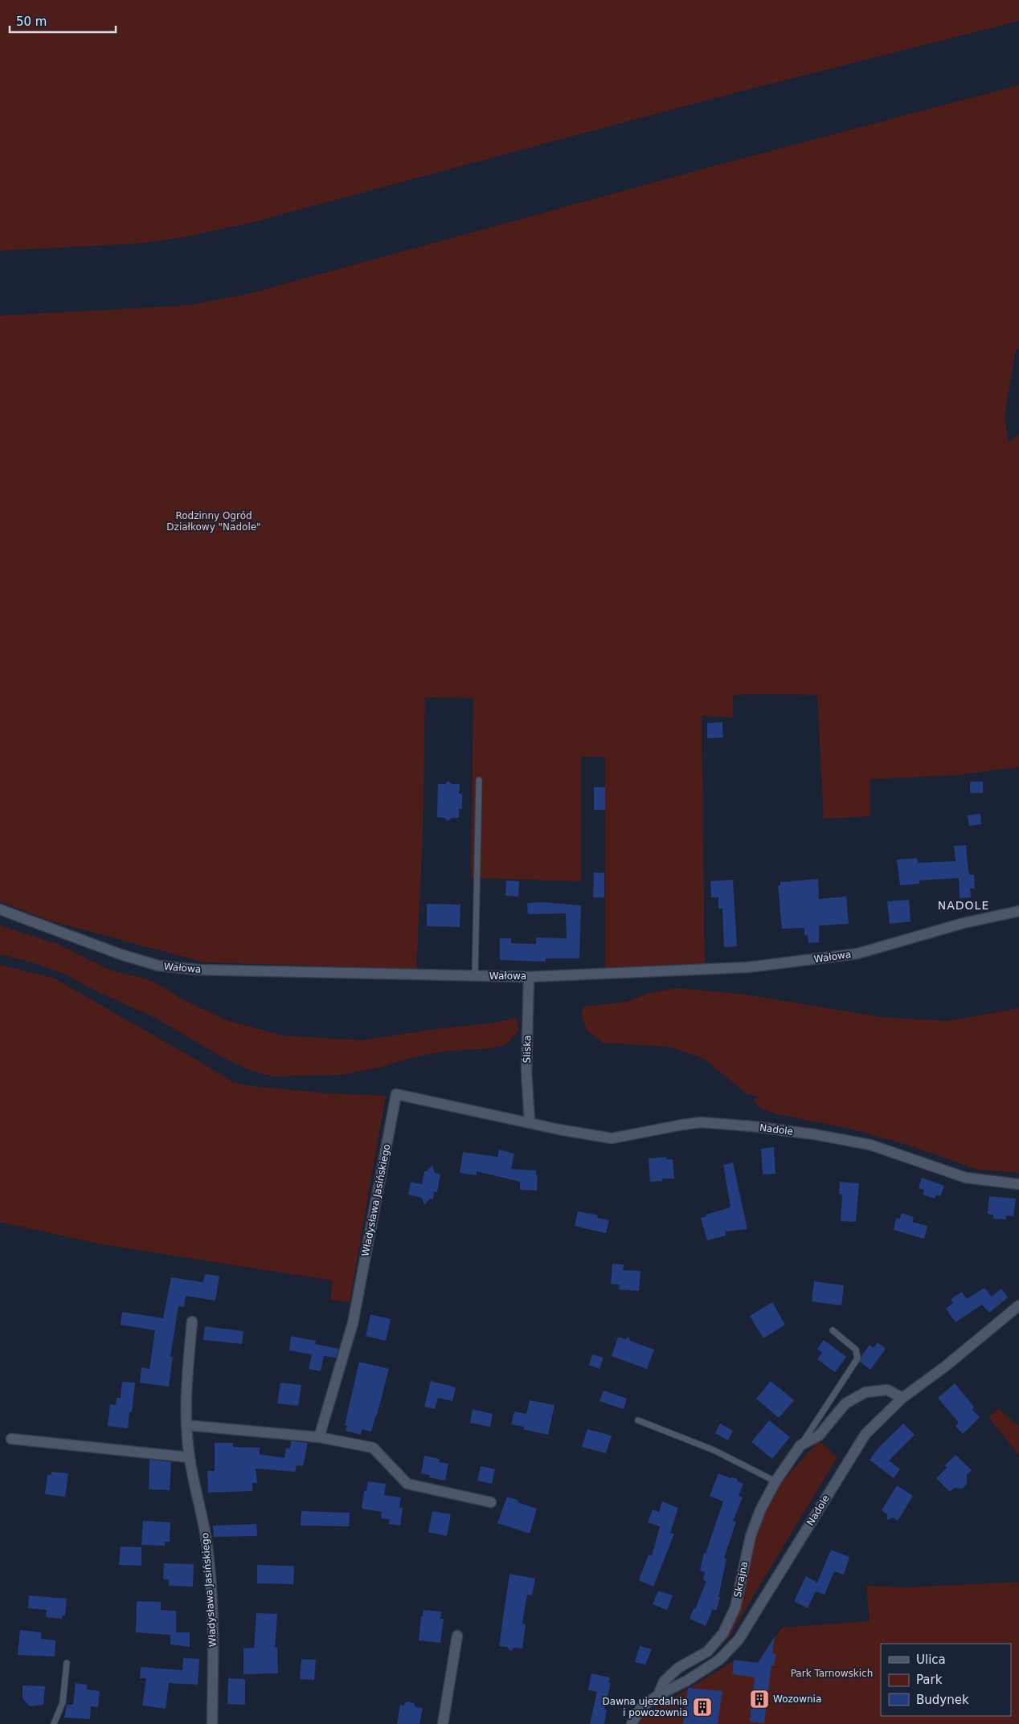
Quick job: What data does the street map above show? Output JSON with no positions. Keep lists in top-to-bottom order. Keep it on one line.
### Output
{"streets":{"street":["Wałowa","Śliska","Nadole","Władysława Jasińskiego","Skrajna"]},"crossings":[["Wałowa","Śliska"],["Śliska","Nadole"],["Śliska","Władysława Jasińskiego"],["Nadole","Władysława Jasińskiego"],["Nadole","Skrajna"]],"districts":["NADOLE"],"parks":["Rodzinny Ogród Działkowy \"Nadole\"","Park Tarnowskich"],"places":{"building":["Wozownia","Dawna ujezdalnia i powozownia"]},"legend":["Ulica","Park","Budynek"],"scale_bar":"50 m"}
